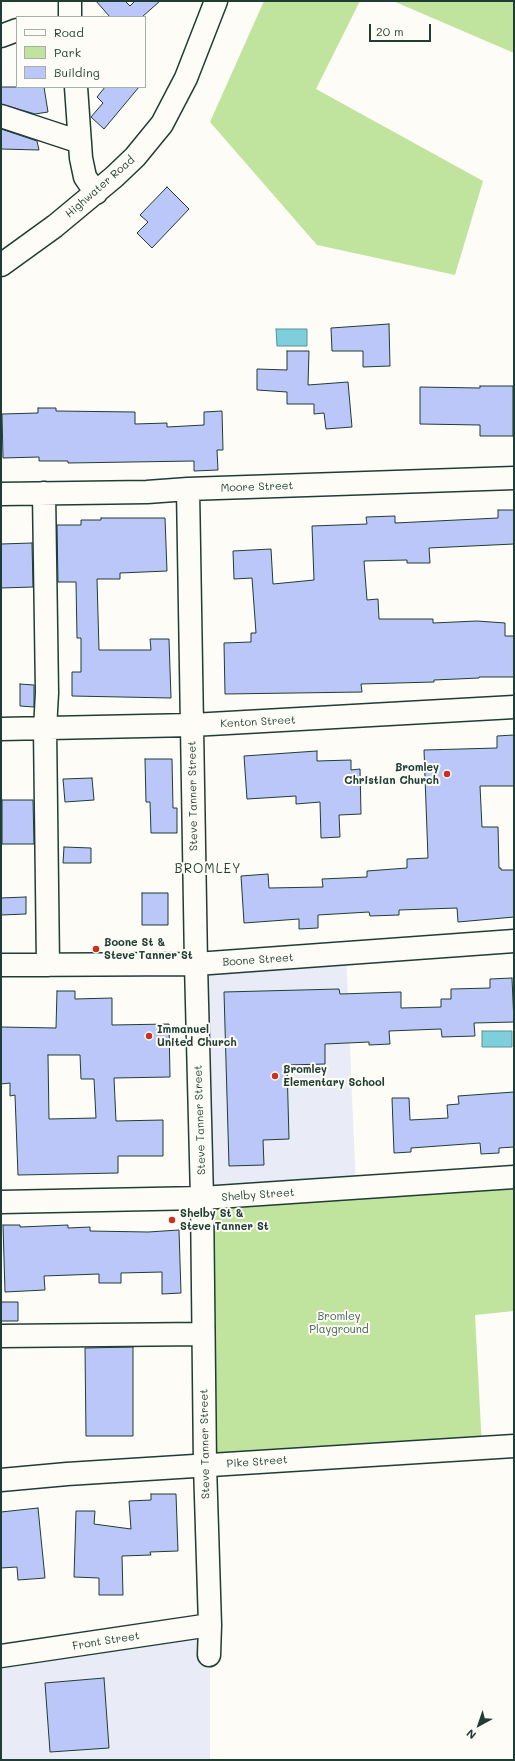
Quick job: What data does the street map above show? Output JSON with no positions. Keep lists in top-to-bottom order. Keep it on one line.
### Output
{"streets":{"street":["Highwater Road","Moore Street","Kenton Street","Steve Tanner Street","Boone Street","Shelby Street","Pike Street","Front Street"]},"crossings":[["Moore Street","Steve Tanner Street"],["Kenton Street","Steve Tanner Street"],["Steve Tanner Street","Boone Street"],["Steve Tanner Street","Shelby Street"],["Steve Tanner Street","Pike Street"],["Steve Tanner Street","Front Street"]],"districts":["BROMLEY"],"parks":["Bromley Playground"],"places":["Bromley Christian Church","Boone St & Steve Tanner St","Immanuel United Church","Bromley Elementary School","Shelby St & Steve Tanner St"],"legend":["Road","Park","Building"],"scale_bar":"20 m","north":"bottom left"}
